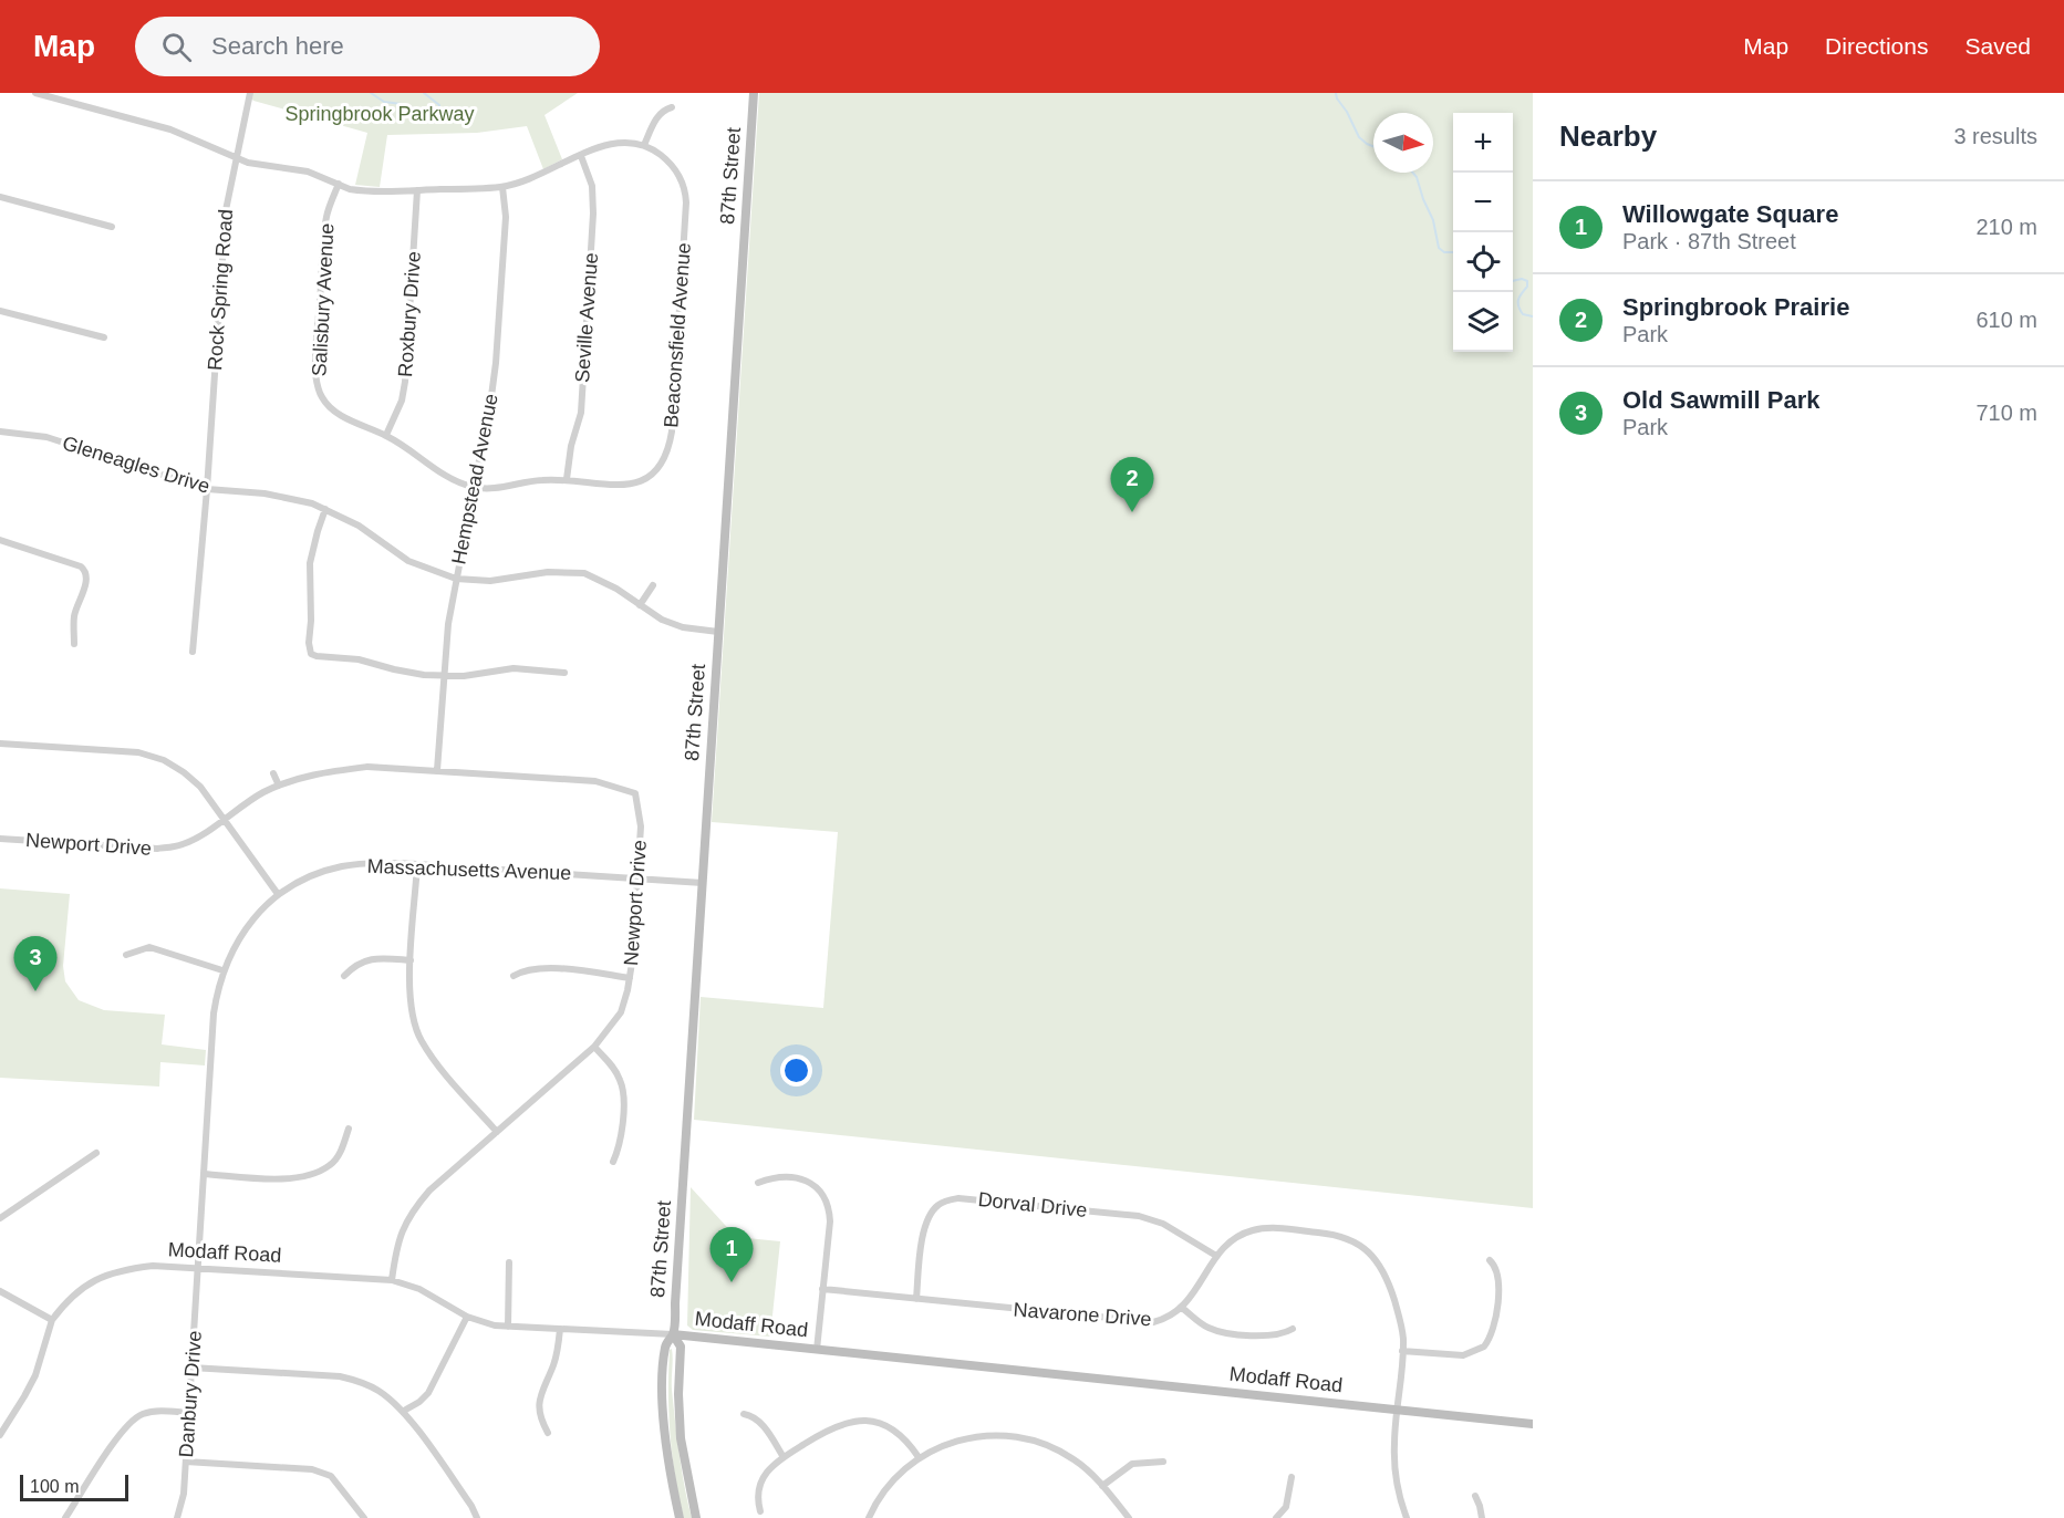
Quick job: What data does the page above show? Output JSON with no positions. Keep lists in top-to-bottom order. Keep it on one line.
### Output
{"streets":{"street":["87th Street","Rock Spring Road","Salisbury Avenue","Roxbury Drive","Seville Avenue","Beaconsfield Avenue","Gleneagles Drive","Hempstead Avenue","Newport Drive","Massachusetts Avenue","Dorval Drive","Modaff Road","Navarone Drive","Danbury Drive"]},"crossings":[["87th Street","Gleneagles Drive"],["87th Street","Massachusetts Avenue"],["87th Street","Modaff Road"],["Rock Spring Road","Gleneagles Drive"],["Salisbury Avenue","Roxbury Drive"],["Salisbury Avenue","Beaconsfield Avenue"],["Salisbury Avenue","Hempstead Avenue"],["Seville Avenue","Beaconsfield Avenue"],["Beaconsfield Avenue","Hempstead Avenue"],["Gleneagles Drive","Hempstead Avenue"],["Hempstead Avenue","Newport Drive"],["Newport Drive","Massachusetts Avenue"],["Newport Drive","Modaff Road"],["Massachusetts Avenue","Modaff Road"],["Massachusetts Avenue","Danbury Drive"],["Dorval Drive","Navarone Drive"],["Modaff Road","Navarone Drive"],["Modaff Road","Danbury Drive"]],"parks":["Springbrook Parkway"],"scale_bar":"100 m","north":"right","page":{"header":"Map","search":"Search here","nav":["Map","Directions","Saved"],"heading":["Nearby","3 results"],"map_buttons":["+","−"],"list":[{"mark":"1","name":"Willowgate Square","note":"Park · 87th Street","value":"210 m"},{"mark":"2","name":"Springbrook Prairie","note":"Park","value":"610 m"},{"mark":"3","name":"Old Sawmill Park","note":"Park","value":"710 m"}],"pins":["2","3","1"],"scale":"100 m"}}
